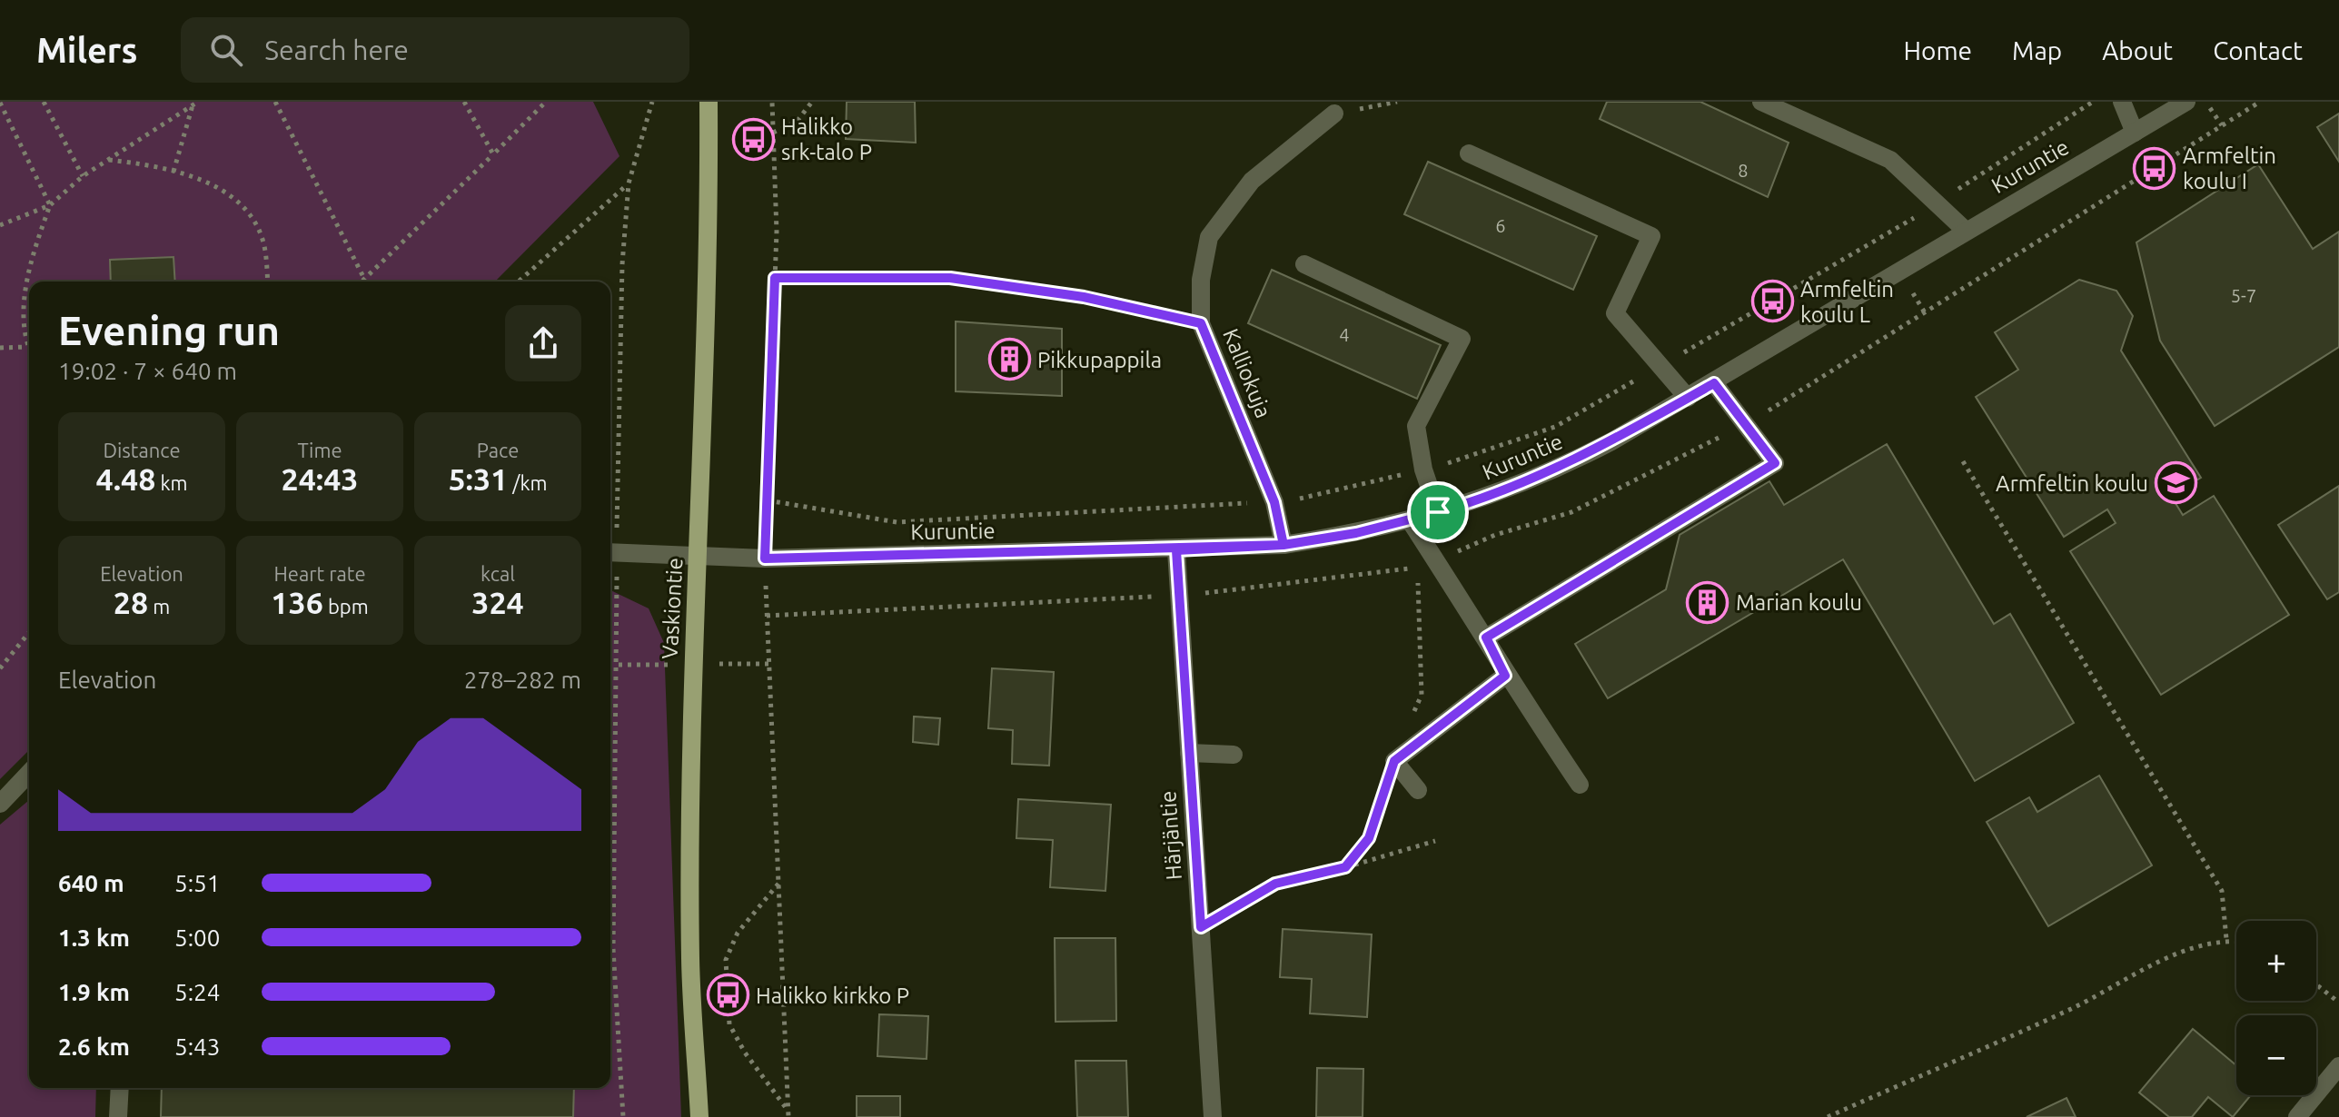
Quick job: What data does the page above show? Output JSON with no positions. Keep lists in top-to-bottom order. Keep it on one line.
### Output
{"streets":{"main road":["Vaskiontie"],"street":["Kuruntie","Kalliokuja","Härjäntie"]},"crossings":[["Kuruntie","Kalliokuja"],["Kuruntie","Vaskiontie"],["Kuruntie","Härjäntie"]],"places":{"bus stop":["Halikko srk-talo P","Armfeltin koulu I","Armfeltin koulu L","Halikko kirkko P"],"building":["Pikkupappila","Marian koulu"],"school or university":["Armfeltin koulu"]},"house_numbers":["8","6","5-7","4"],"page":{"header":"Milers","search":"Search here","nav":["Home","Map","About","Contact"],"heading":["Evening run","19:02 · 7 × 640 m"],"stats":[["Distance","4.48 km"],["Time","24:43"],["Pace","5:31 /km"],["Elevation","28 m"],["Heart rate","136 bpm"],["kcal","324"]],"chart":["Elevation","278–282 m"],"list":[{"name":"640 m","note":"5:51"},{"name":"1.3 km","note":"5:00"},{"name":"1.9 km","note":"5:24"},{"name":"2.6 km","note":"5:43"}],"map_buttons":["+","−"]}}
